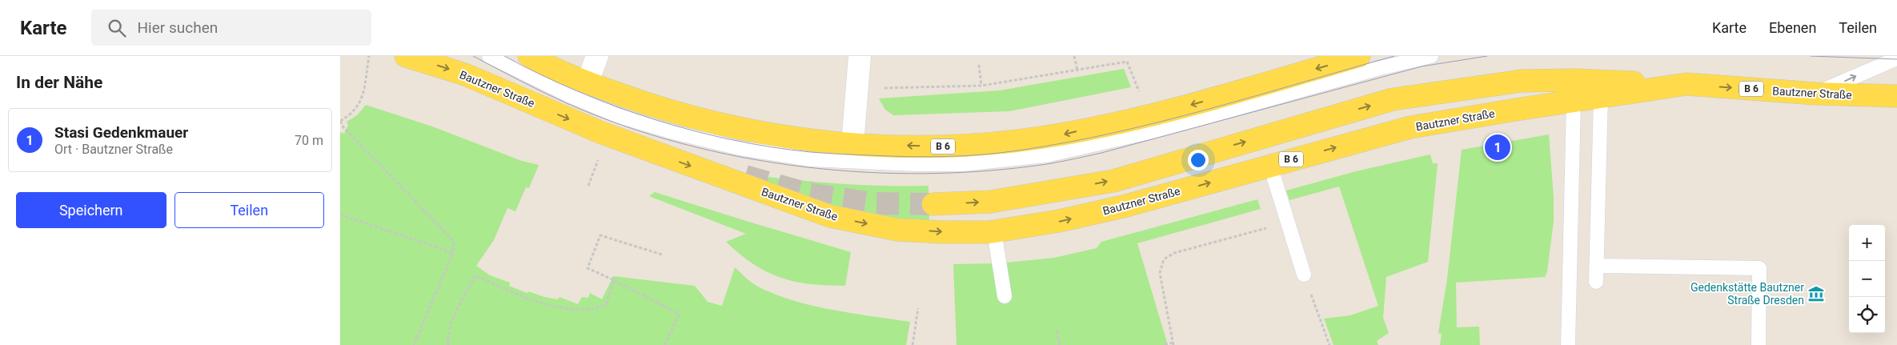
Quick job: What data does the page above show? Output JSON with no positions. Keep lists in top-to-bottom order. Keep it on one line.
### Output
{"streets":{"main road":["Bautzner Straße","B 6"]},"places":{"museum":["Gedenkstätte Bautzner Straße Dresden"]},"page":{"header":"Karte","search":"Hier suchen","nav":["Karte","Ebenen","Teilen"],"heading":"In der Nähe","list":[{"mark":"1","name":"Stasi Gedenkmauer","note":"Ort · Bautzner Straße","value":"70 m"}],"pins":"1","buttons":["Speichern","Teilen"],"map_buttons":["+","−"]}}
